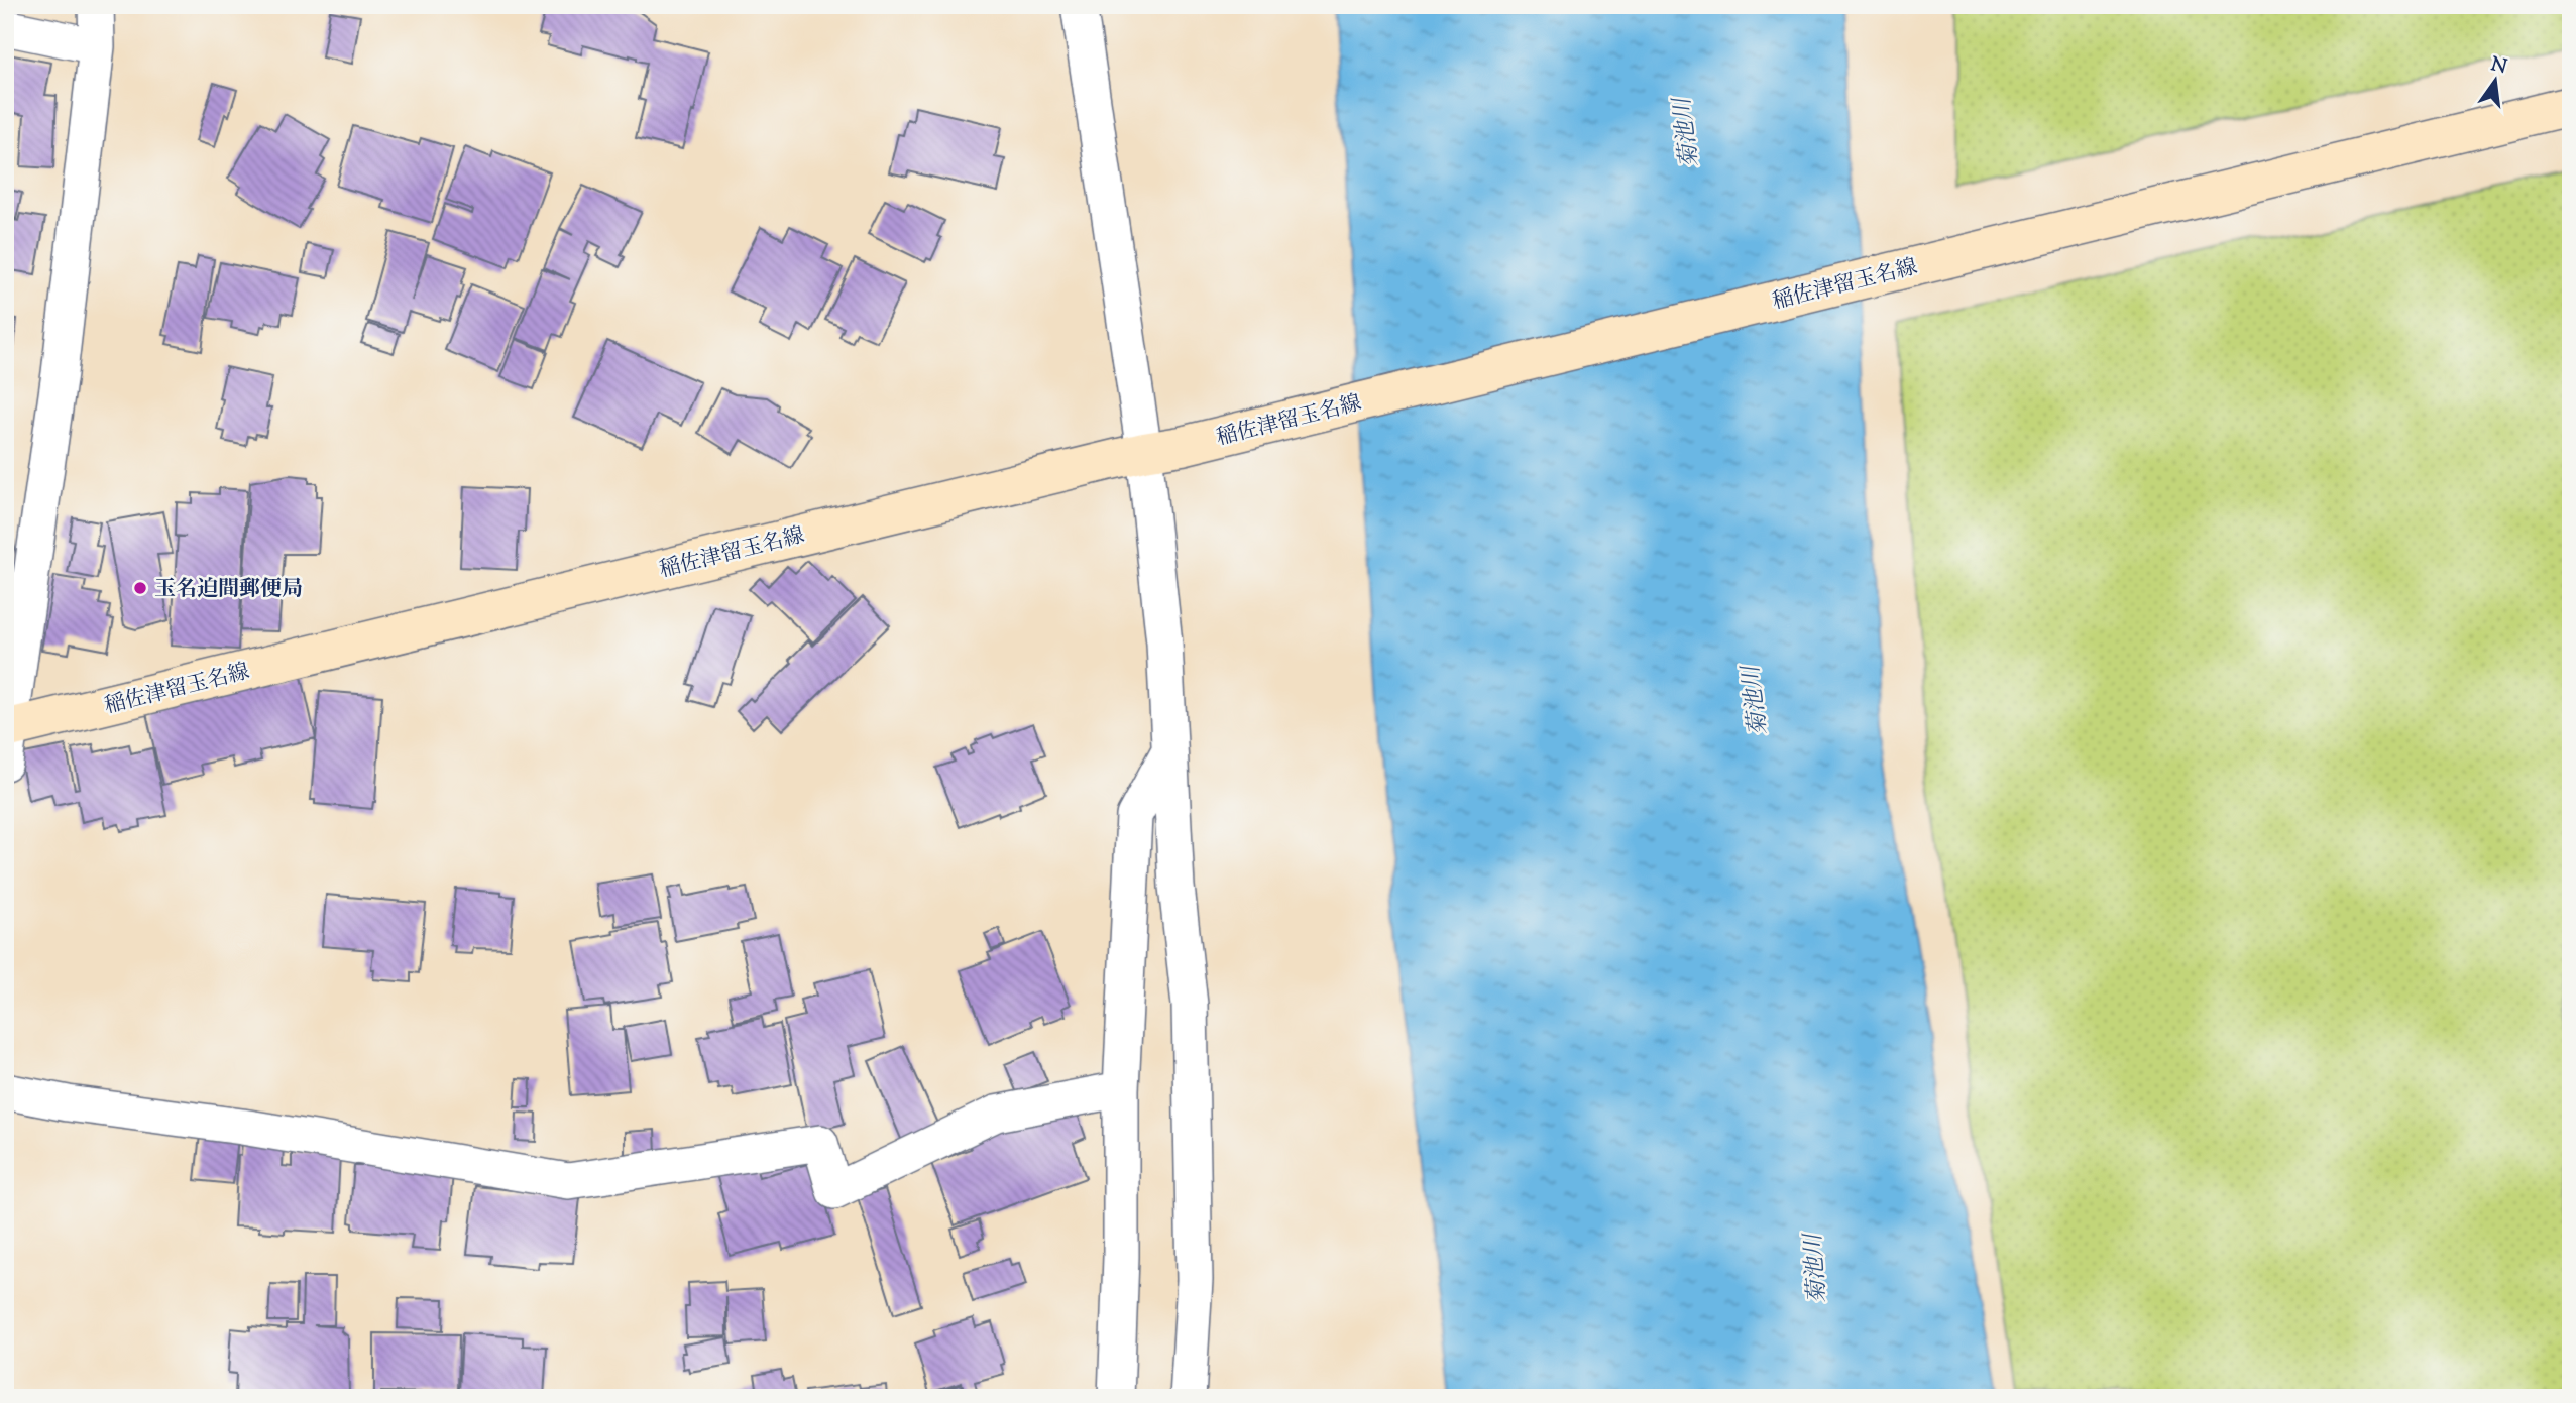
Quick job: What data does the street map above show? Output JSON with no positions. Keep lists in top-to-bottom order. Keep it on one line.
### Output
{"streets":{"main road":["稲佐津留玉名線"]},"water":["菊池川"],"places":["玉名迫間郵便局"],"north":"top"}
